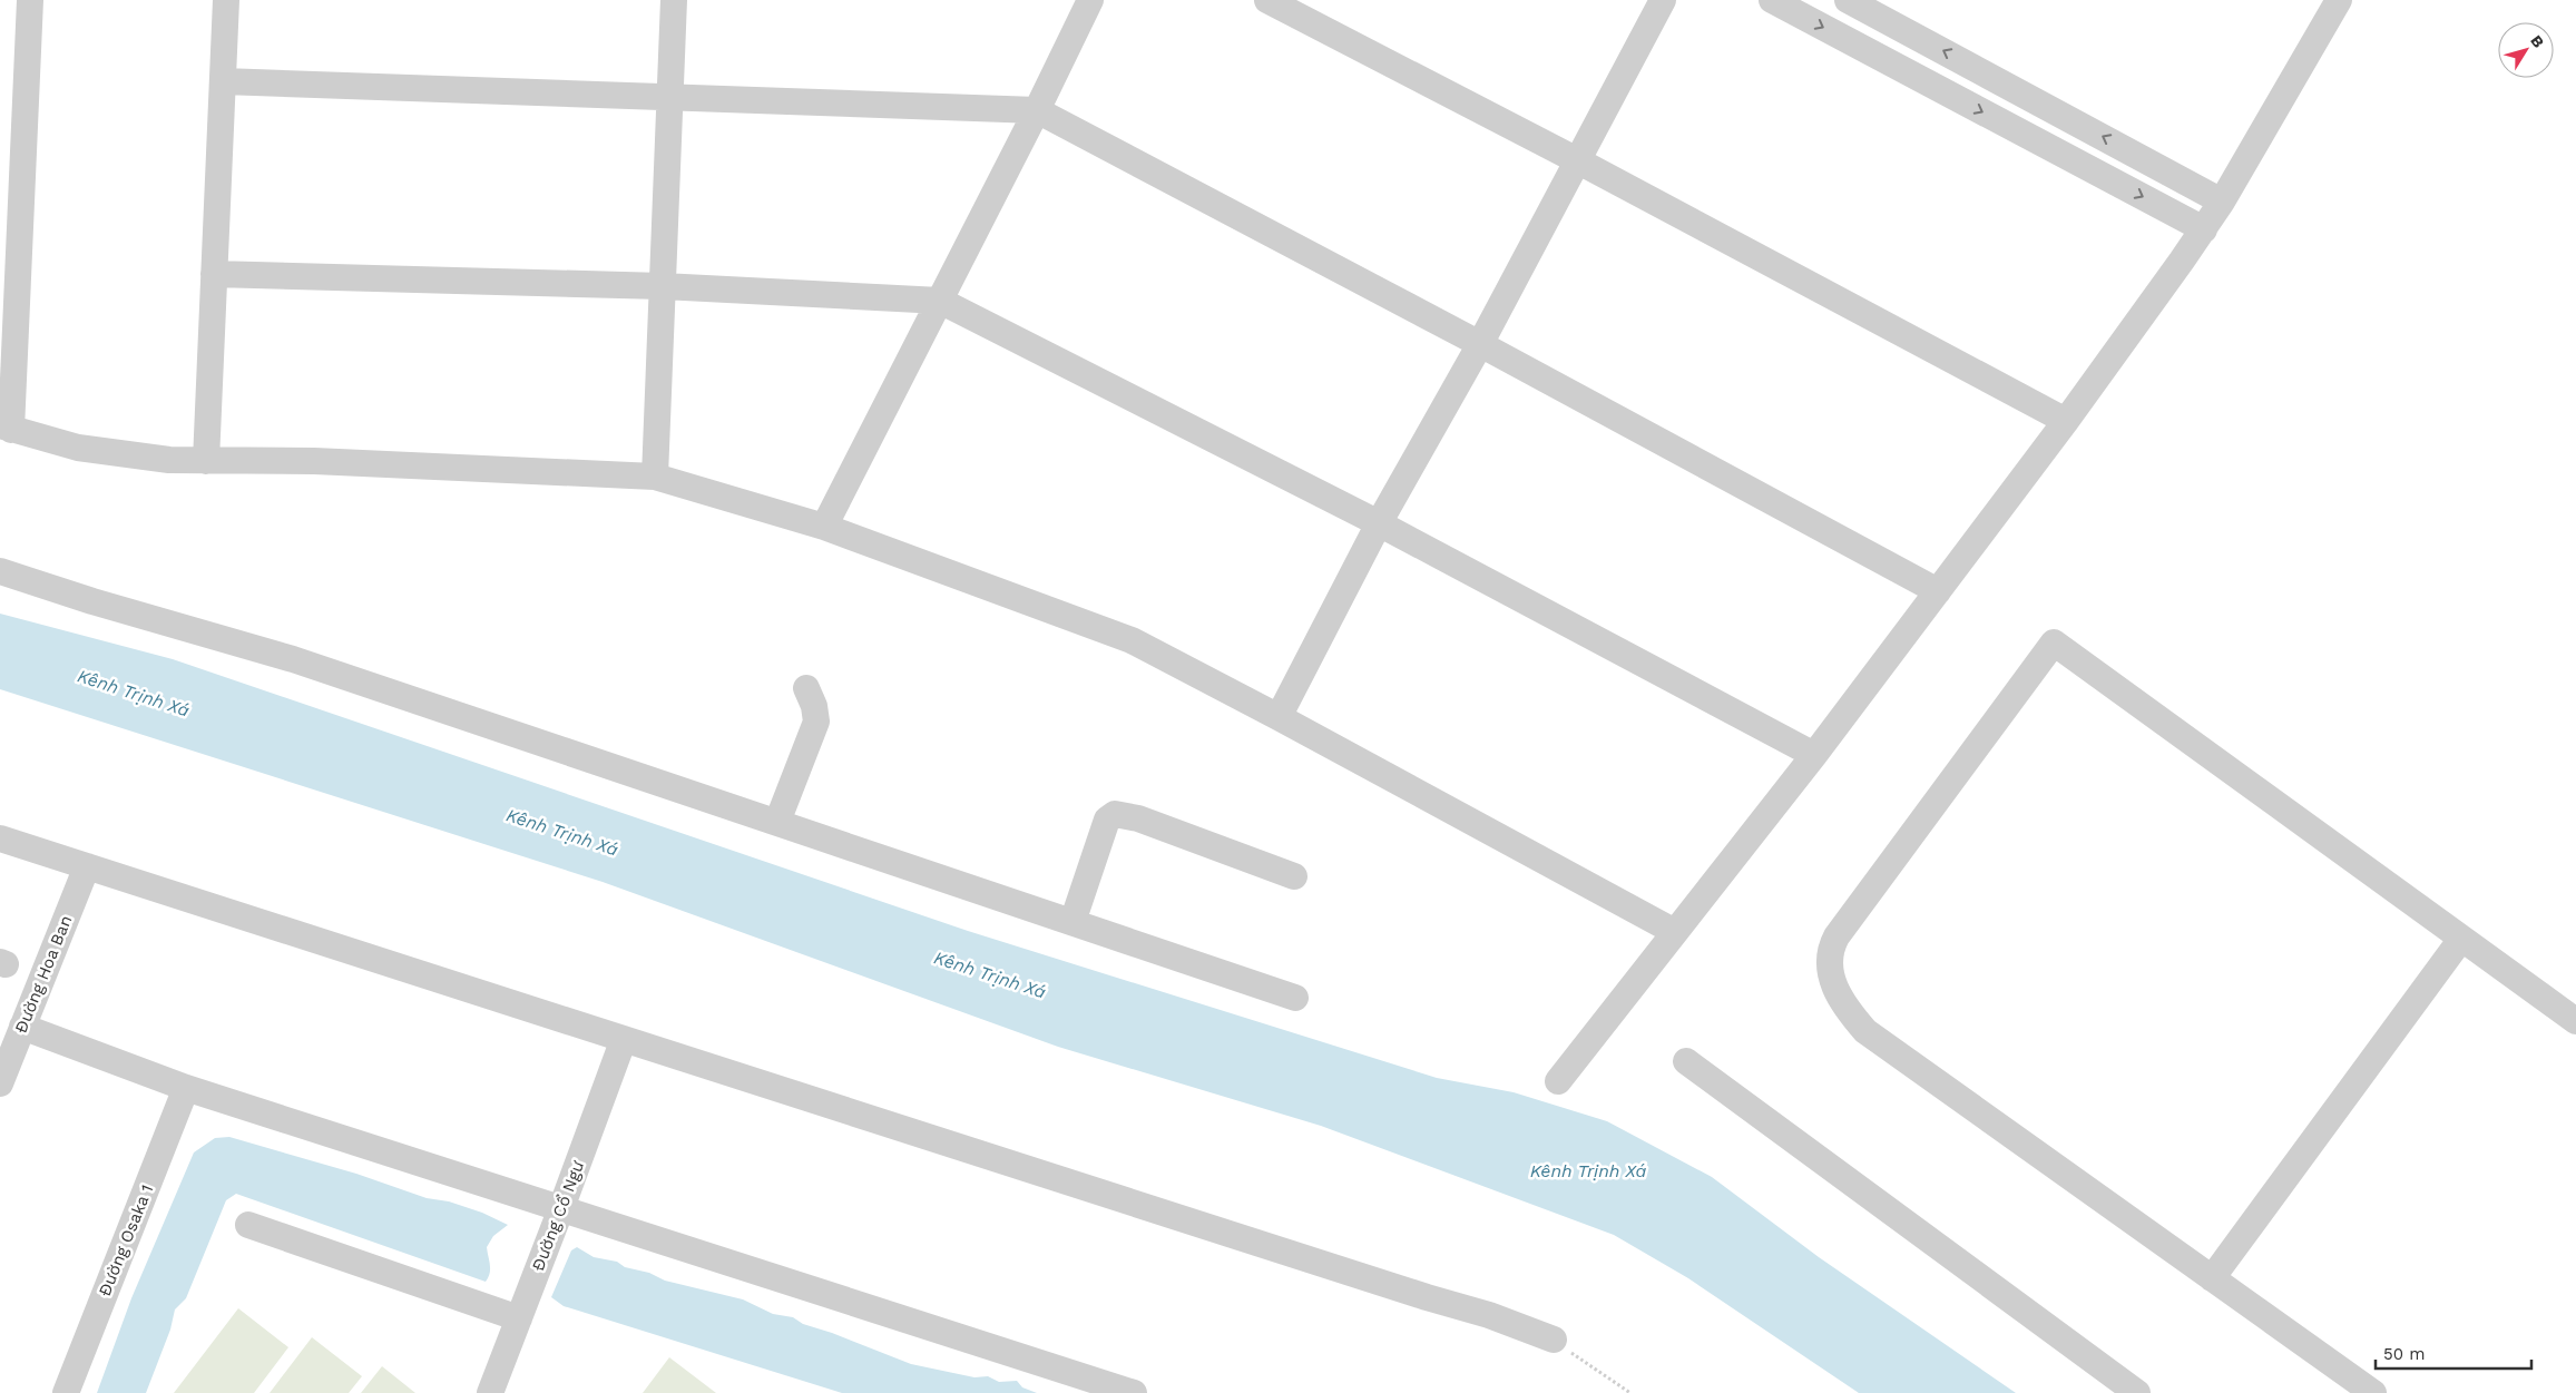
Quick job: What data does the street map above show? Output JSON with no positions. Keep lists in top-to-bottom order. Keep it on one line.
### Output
{"streets":{"street":["Đường Hoa Ban","Đường Cổ Ngư","Đường Osaka 1"]},"water":["Kênh Trịnh Xá"],"scale_bar":"50 m","north":"top right"}
